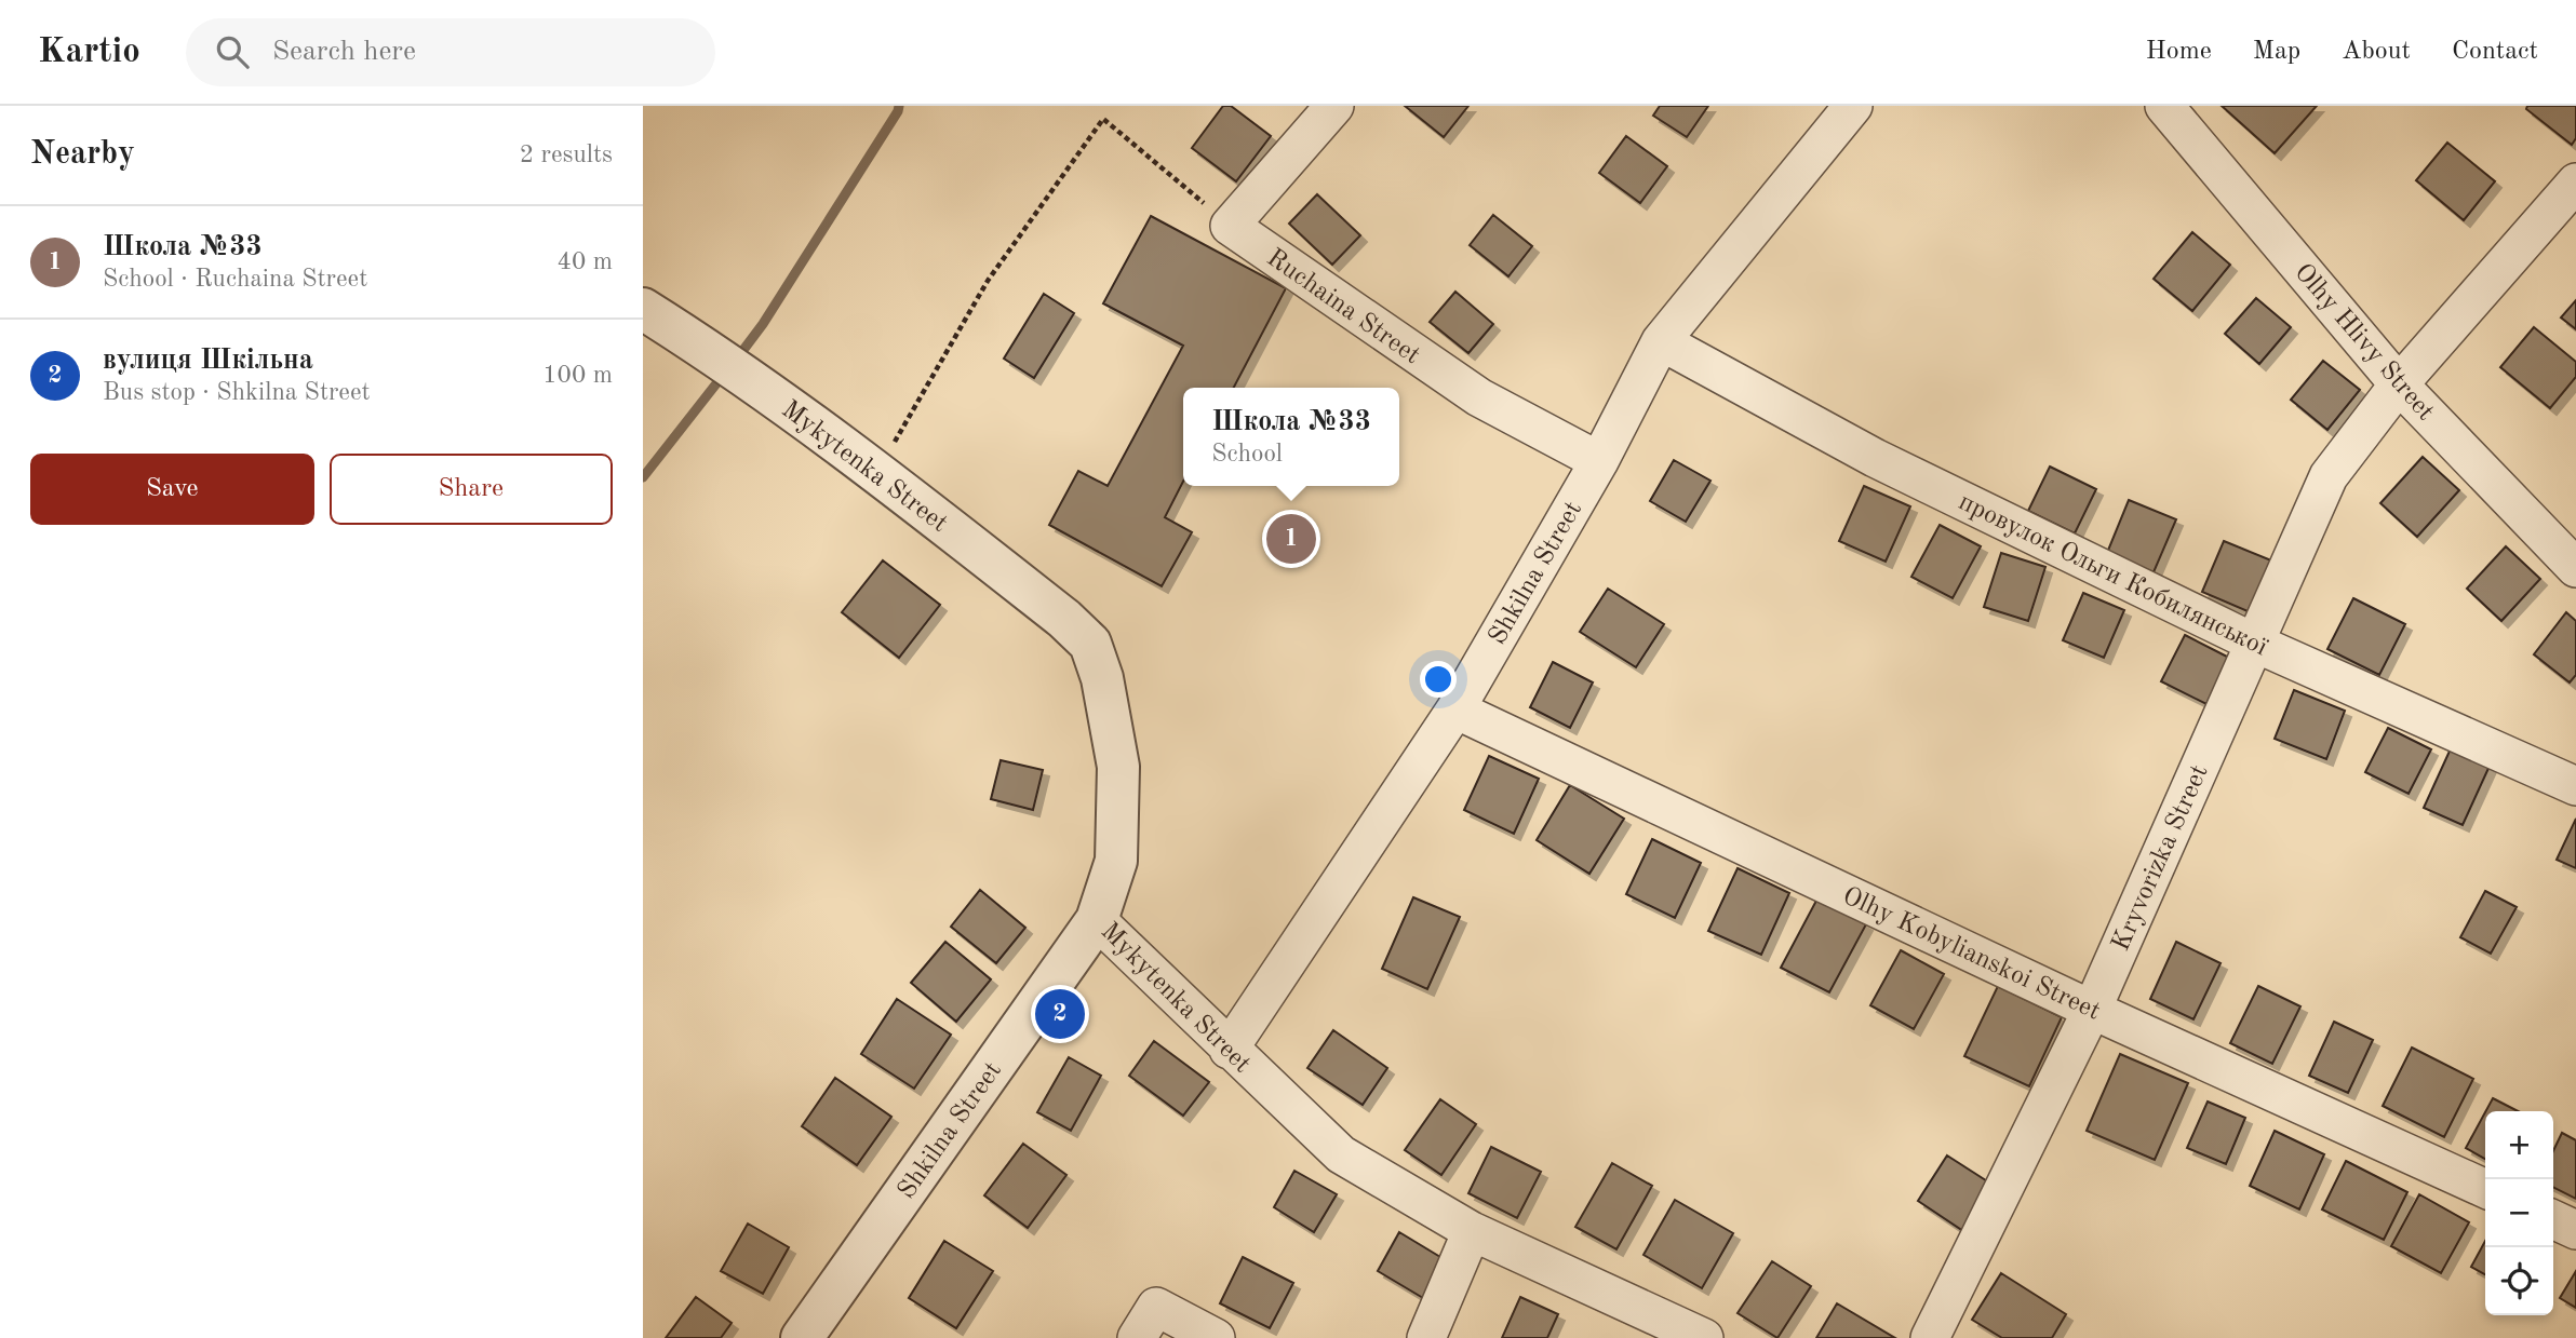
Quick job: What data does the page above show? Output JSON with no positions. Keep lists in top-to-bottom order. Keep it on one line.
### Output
{"streets":{"street":["Ruchaina Street","Olhy Hlivy Street","Mykytenka Street","Shkilna Street","провулок Ольги Кобилянської","Kryvorizka Street","Olhy Kobylianskoi Street"]},"crossings":[["Ruchaina Street","Shkilna Street"],["Olhy Hlivy Street","Kryvorizka Street"],["Mykytenka Street","Shkilna Street"],["Shkilna Street","провулок Ольги Кобилянської"],["Shkilna Street","Olhy Kobylianskoi Street"],["провулок Ольги Кобилянської","Kryvorizka Street"],["Kryvorizka Street","Olhy Kobylianskoi Street"]],"page":{"header":"Kartio","search":"Search here","nav":["Home","Map","About","Contact"],"heading":["Nearby","2 results"],"list":[{"mark":"1","name":"Школа №33","note":"School · Ruchaina Street","value":"40 m"},{"mark":"2","name":"вулиця Шкільна","note":"Bus stop · Shkilna Street","value":"100 m"}],"popup":["Школа №33","School"],"buttons":["Save","Share"],"pins":["1","2"],"map_buttons":["+","−"]}}
